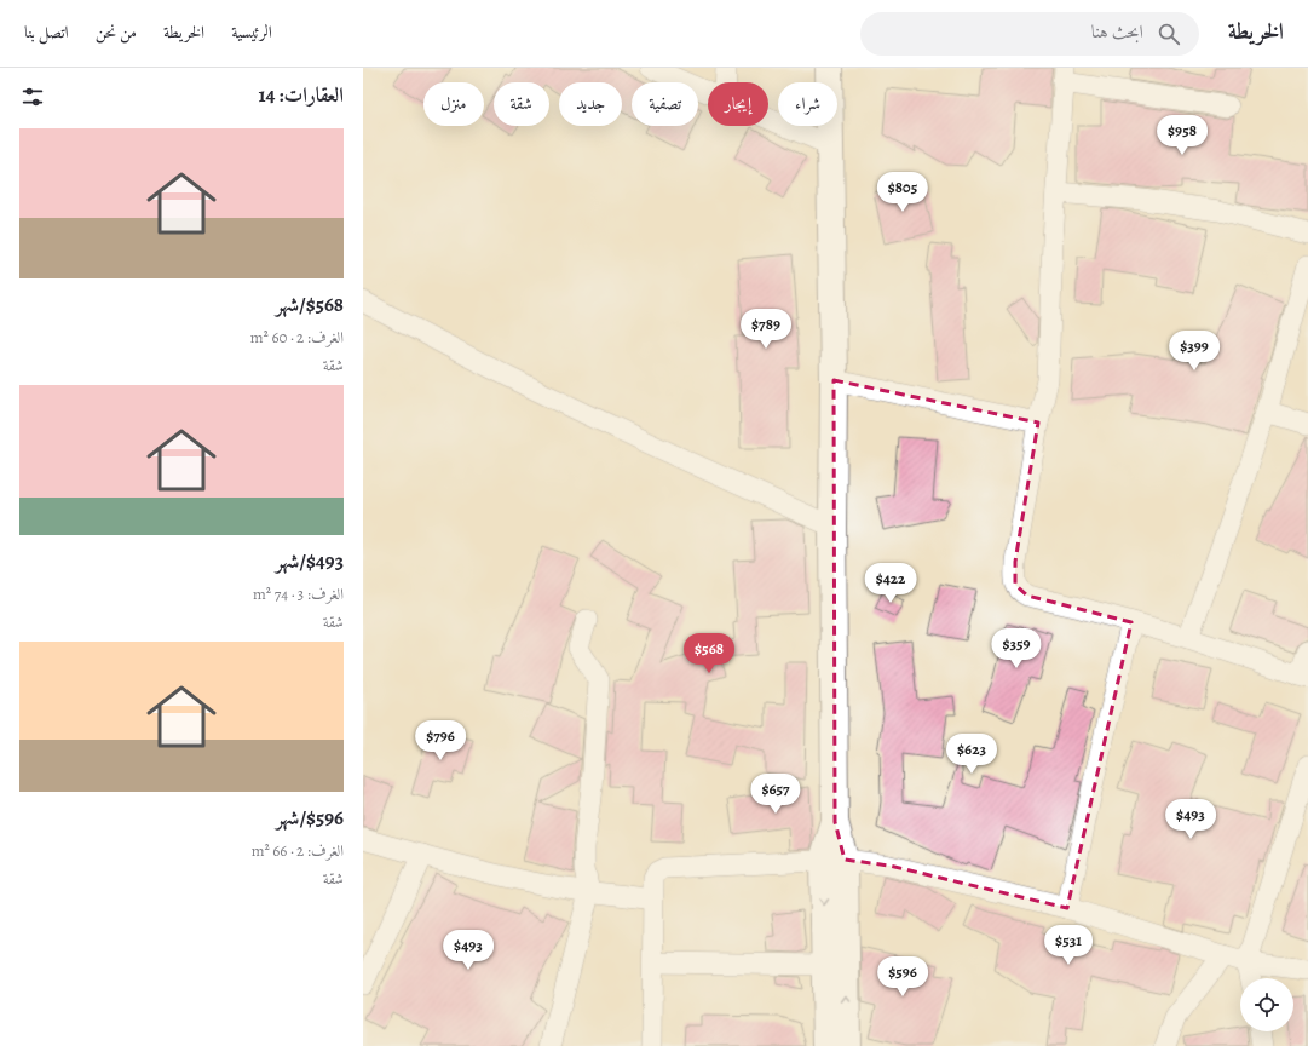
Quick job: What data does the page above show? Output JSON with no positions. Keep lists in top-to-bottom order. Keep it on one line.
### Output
{"page":{"header":"الخريطة","search":"ابحث هنا","nav":["الرئيسية","الخريطة","من نحن","اتصل بنا"],"heading":"العقارات: 14","chip":["شراء","إيجار","تصفية","جديد","شقة","منزل"],"price":["$958","$805","$789","$399","$422","$359","$568","$796","$623","$657","$493","$531","$493","$596"],"list":[{"name":"$568/شهر","note":"الغرف: 2 · 60 m² · شقة"},{"name":"$493/شهر","note":"الغرف: 3 · 74 m² · شقة"},{"name":"$596/شهر","note":"الغرف: 2 · 66 m² · شقة"}]}}
